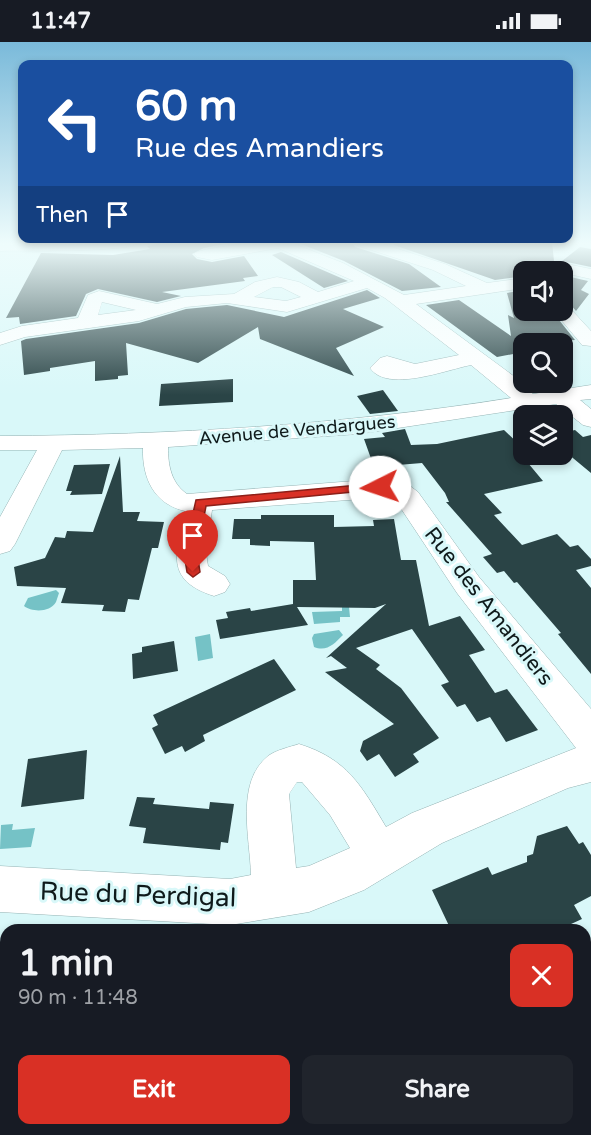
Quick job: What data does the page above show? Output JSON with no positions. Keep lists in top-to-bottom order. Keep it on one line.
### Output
{"streets":{"street":["Avenue de Vendargues","Rue des Amandiers","Rue du Perdigal"]},"crossings":[["Avenue de Vendargues","Rue des Amandiers"]],"page":{"status":"11:47","turn":["60 m","Rue des Amandiers"],"then":"Then","heading":["1 min","90 m · 11:48"],"buttons":["Exit","Share"]}}
